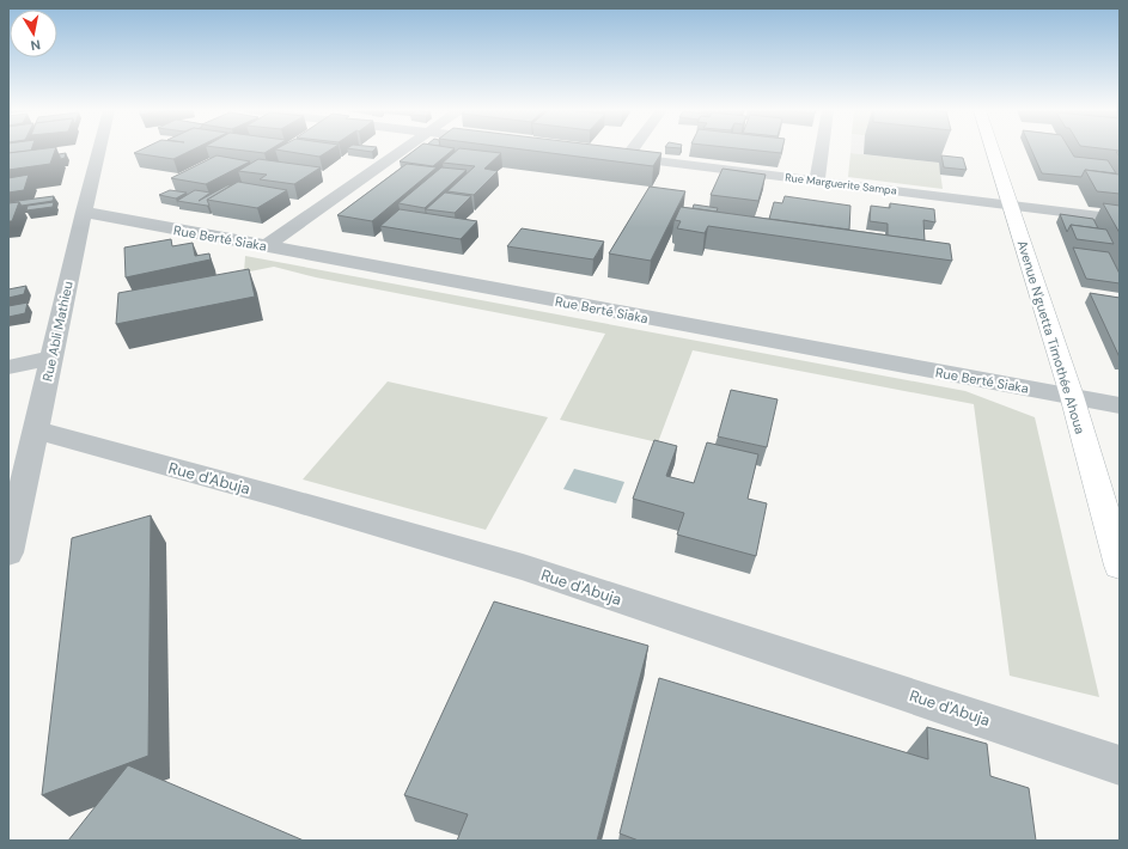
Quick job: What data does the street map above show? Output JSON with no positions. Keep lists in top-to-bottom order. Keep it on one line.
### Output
{"streets":{"street":["Rue Marguerite Sampa","Rue Berté Siaka","Rue Abli Mathieu","Avenue N'guetta Timothée Ahoua","Rue d'Abuja"]},"crossings":[["Rue Marguerite Sampa","Avenue N'guetta Timothée Ahoua"],["Rue Berté Siaka","Rue Abli Mathieu"],["Rue Berté Siaka","Avenue N'guetta Timothée Ahoua"],["Rue Abli Mathieu","Rue d'Abuja"]],"north":"bottom"}
